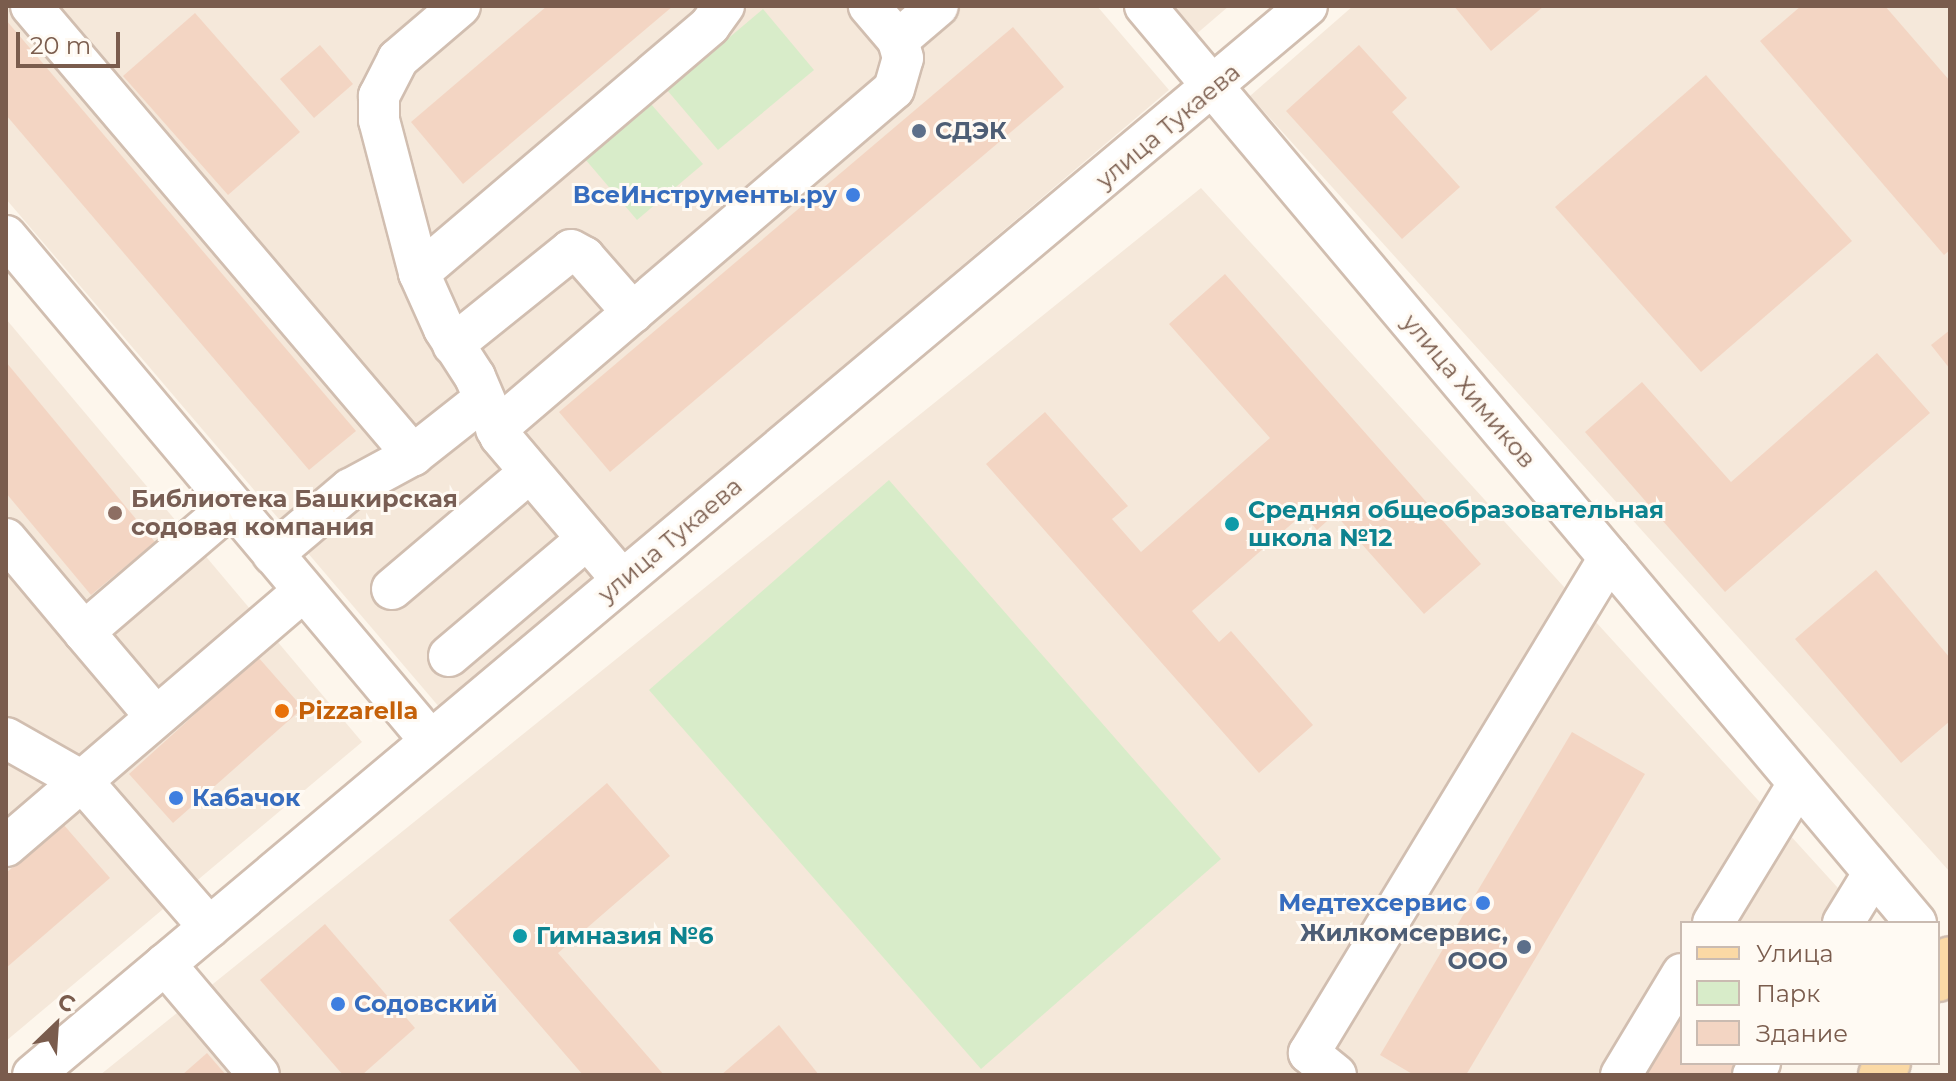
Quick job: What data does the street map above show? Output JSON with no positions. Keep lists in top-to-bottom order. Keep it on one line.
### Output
{"streets":{"street":["улица Тукаева","улица Химиков"]},"crossings":[["улица Тукаева","улица Химиков"]],"places":["СДЭК","ВсеИнструменты.ру","Библиотека Башкирская содовая компания","Средняя общеобразовательная школа №12","Pizzarella","Кабачок","Медтехсервис","Гимназия №6","Жилкомсервис, ООО","Содовский"],"legend":["Улица","Парк","Здание"],"scale_bar":"20 m","north":"top right"}
